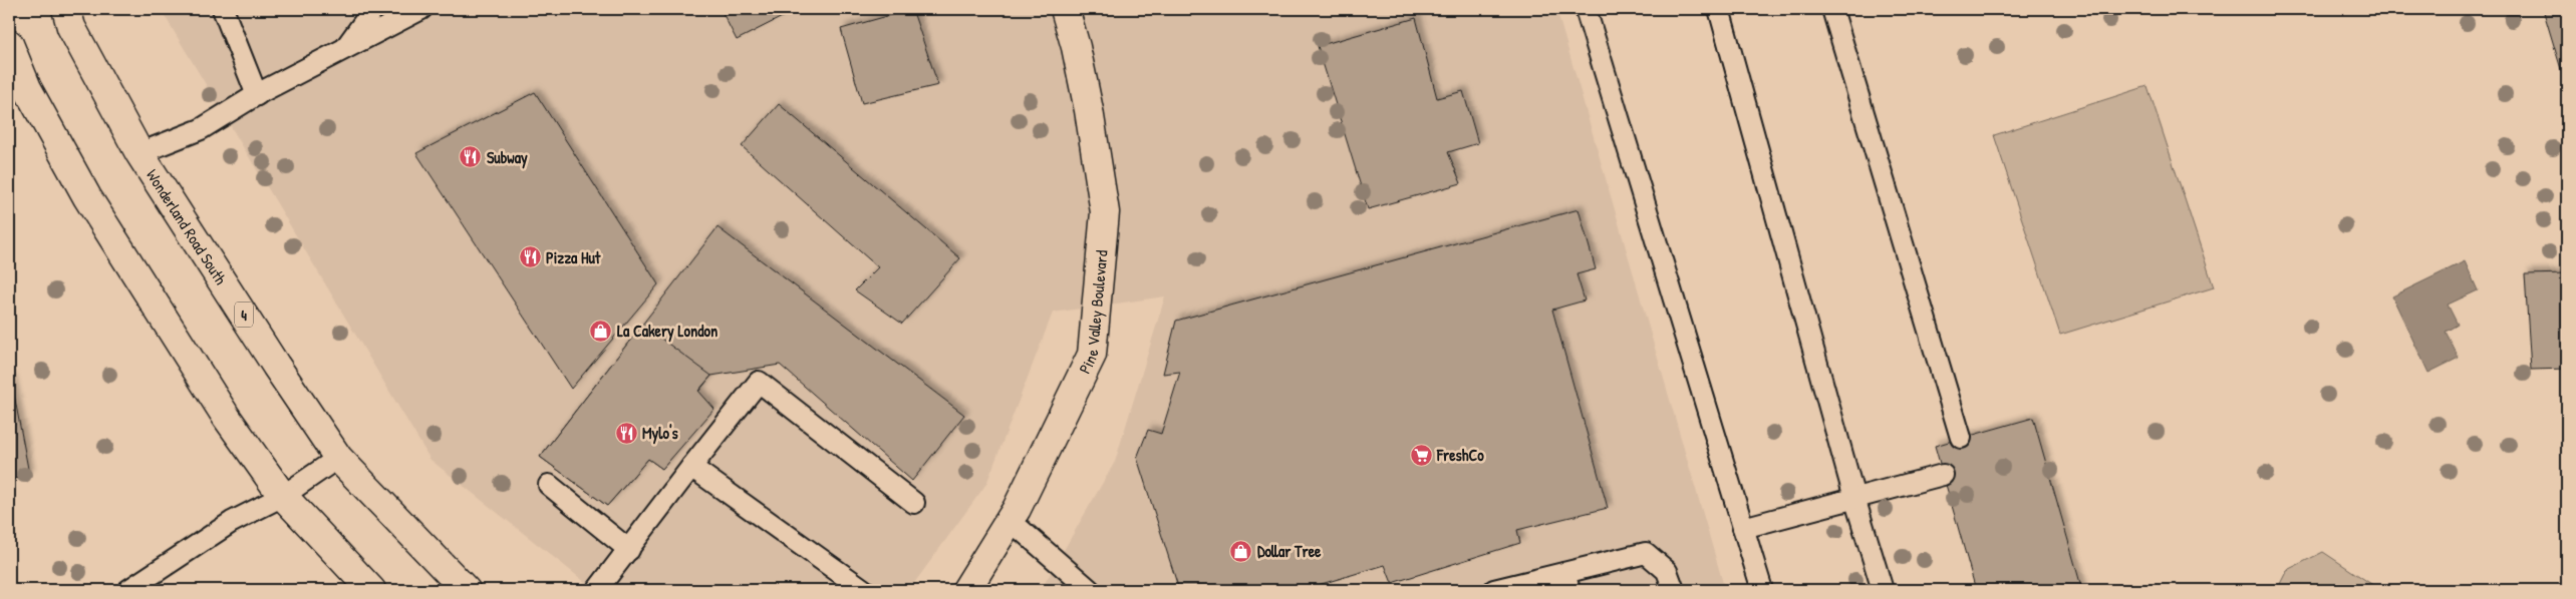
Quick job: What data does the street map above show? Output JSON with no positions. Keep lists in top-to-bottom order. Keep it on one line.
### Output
{"streets":{"main road":["Wonderland Road South","Pine Valley Boulevard","4"]},"places":{"restaurant":["Subway","Pizza Hut","Mylo's"],"shop":["La Cakery London","Dollar Tree"],"supermarket":["FreshCo"]}}
